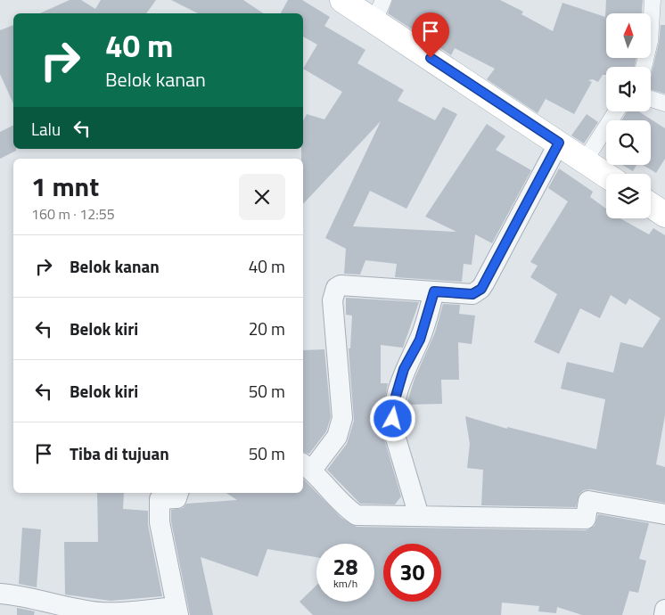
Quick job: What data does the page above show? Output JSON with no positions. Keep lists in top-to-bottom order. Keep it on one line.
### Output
{"north":"top","page":{"turn":["40 m","Belok kanan"],"then":"Lalu","heading":["1 mnt","160 m · 12:55"],"list":[{"name":"Belok kanan","value":"40 m"},{"name":"Belok kiri","value":"20 m"},{"name":"Belok kiri","value":"50 m"},{"name":"Tiba di tujuan","value":"50 m"}],"speed":"28 km/h","limit":"30"}}
